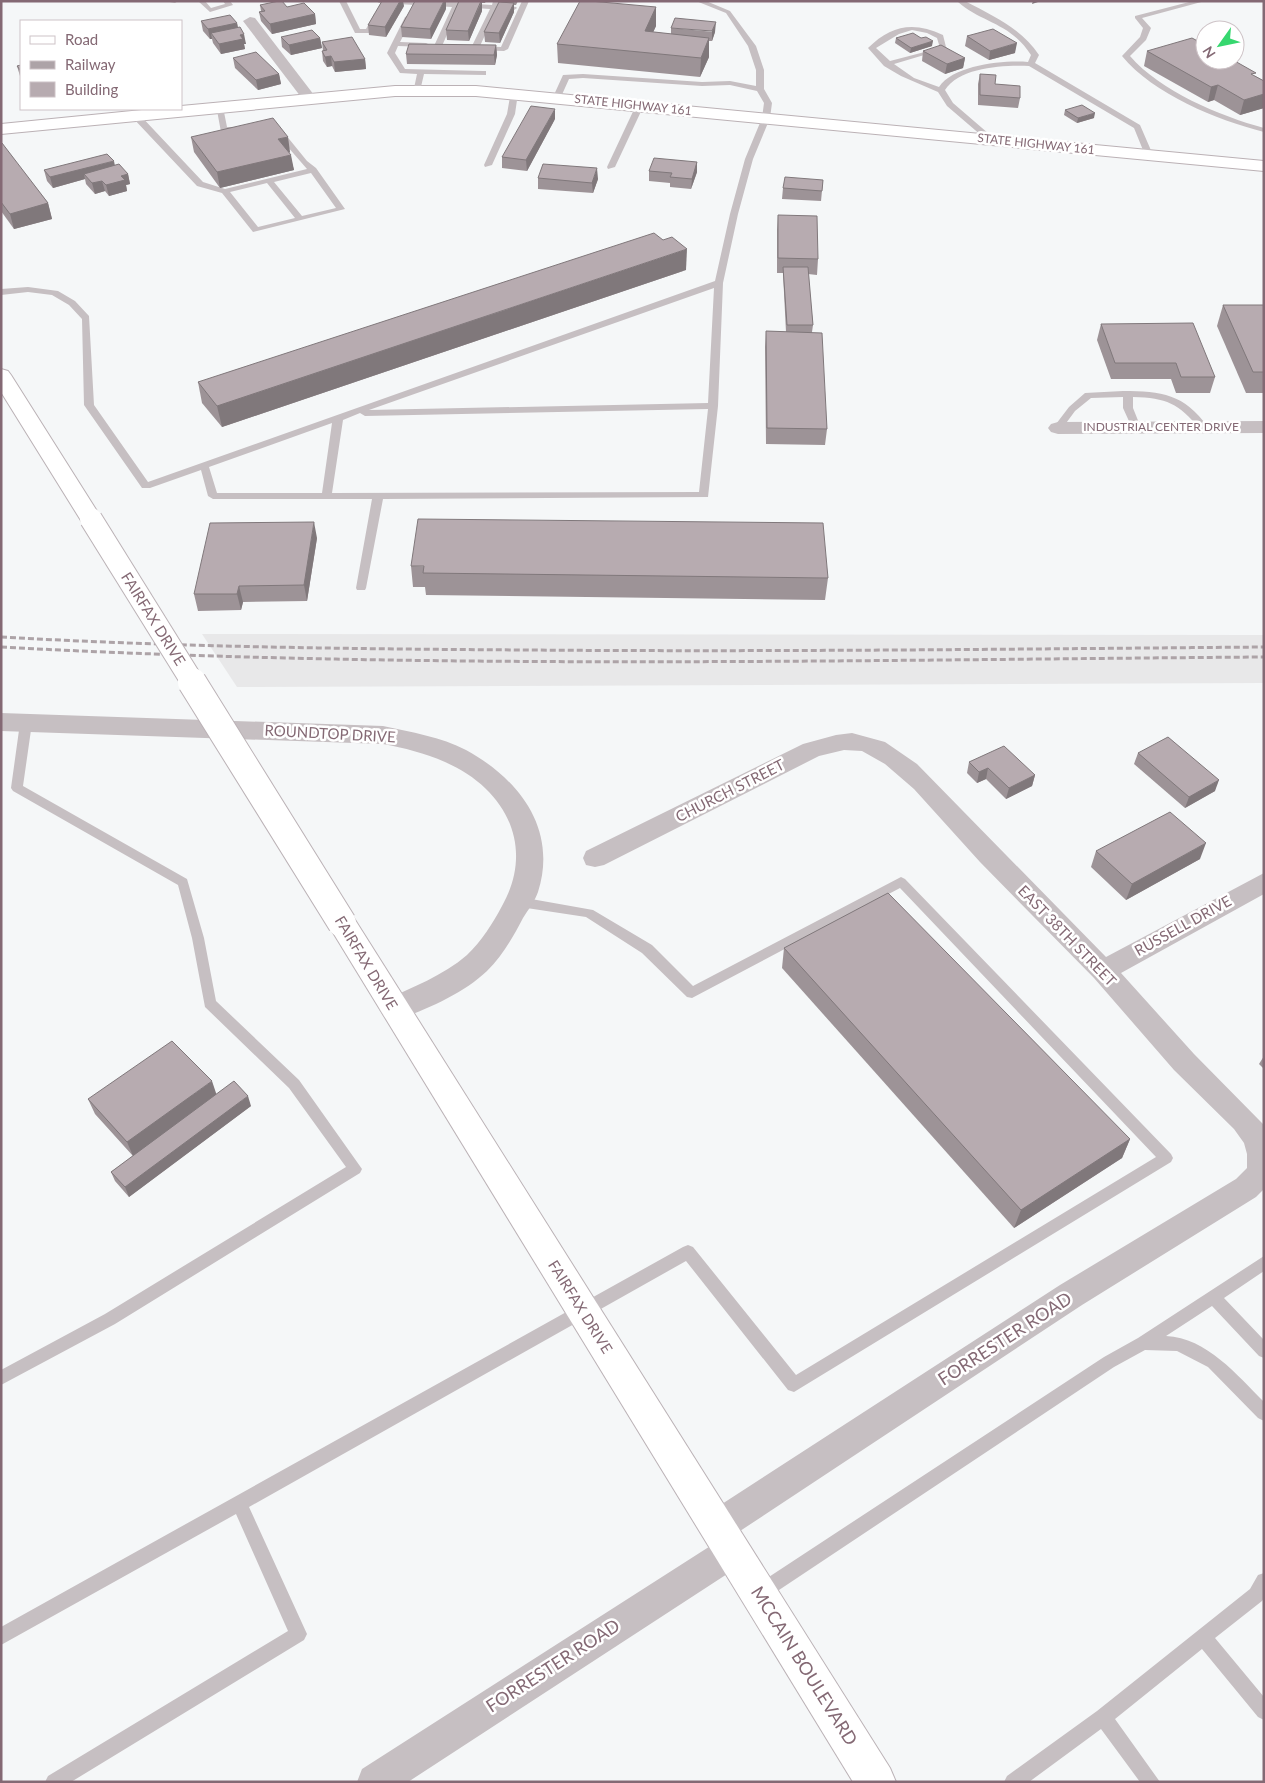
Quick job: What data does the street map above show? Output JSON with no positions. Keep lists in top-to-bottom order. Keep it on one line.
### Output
{"streets":{"main road":["STATE HIGHWAY 161","FAIRFAX DRIVE","MCCAIN BOULEVARD"],"street":["INDUSTRIAL CENTER DRIVE","ROUNDTOP DRIVE","CHURCH STREET","RUSSELL DRIVE","EAST 38TH STREET","FORRESTER ROAD"]},"crossings":[["FAIRFAX DRIVE","ROUNDTOP DRIVE"],["FAIRFAX DRIVE","FORRESTER ROAD"],["FAIRFAX DRIVE","MCCAIN BOULEVARD"],["CHURCH STREET","EAST 38TH STREET"],["RUSSELL DRIVE","EAST 38TH STREET"],["EAST 38TH STREET","FORRESTER ROAD"],["FORRESTER ROAD","MCCAIN BOULEVARD"]],"legend":["Road","Railway","Building"],"north":"bottom left"}
